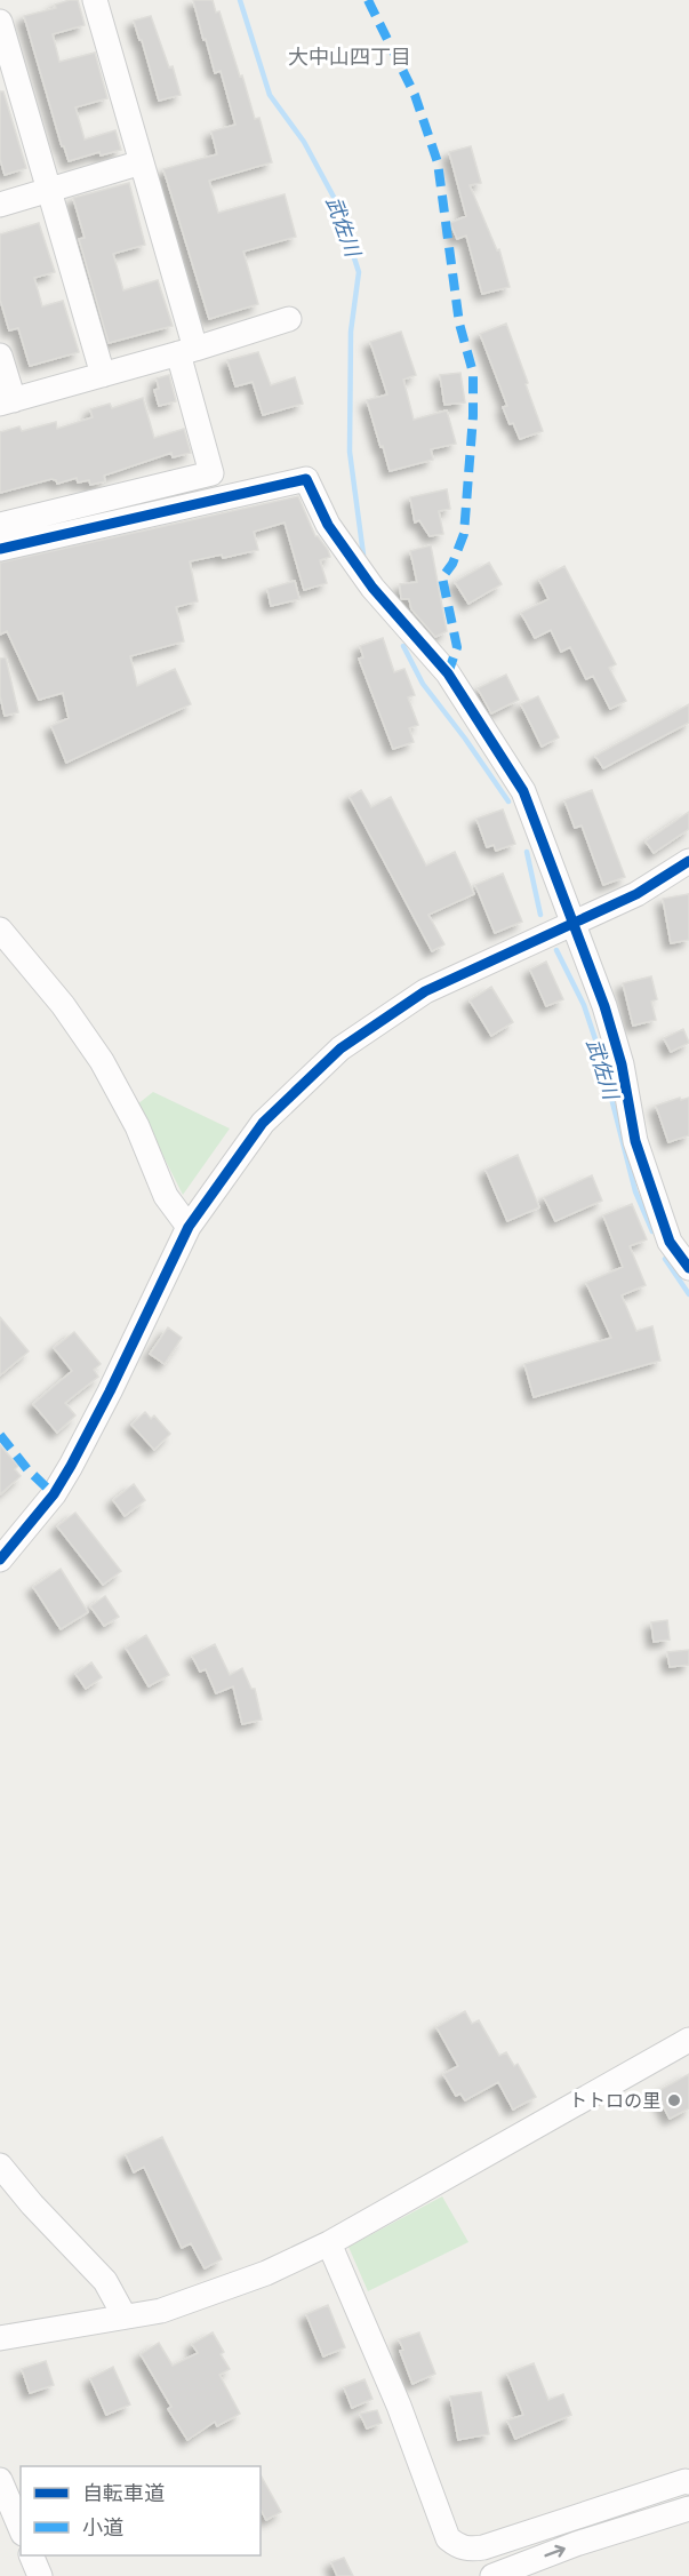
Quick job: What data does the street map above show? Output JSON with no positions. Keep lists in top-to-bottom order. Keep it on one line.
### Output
{"districts":["大中山四丁目"],"water":["武佐川"],"places":["トトロの里"],"legend":["自転車道","小道"]}
